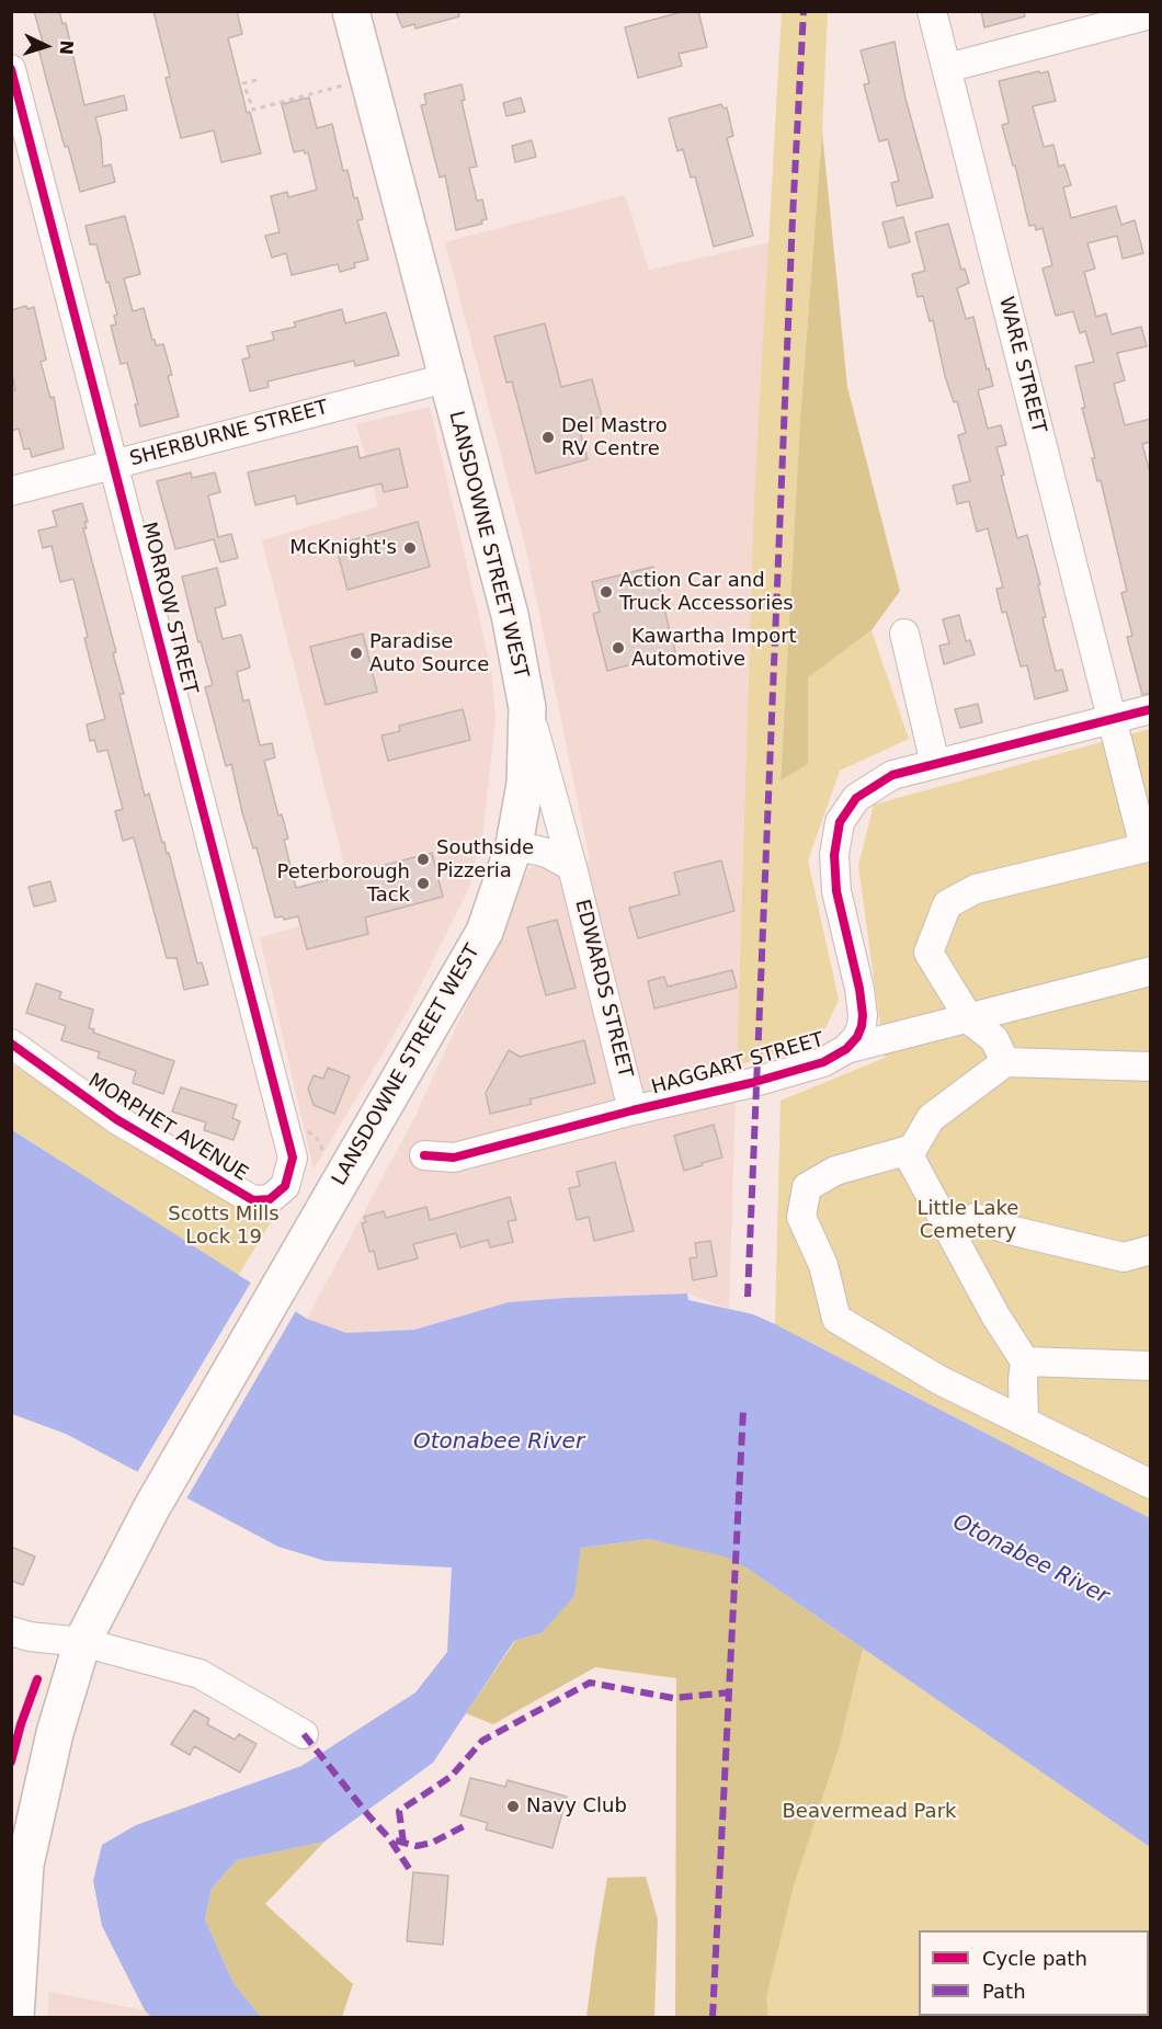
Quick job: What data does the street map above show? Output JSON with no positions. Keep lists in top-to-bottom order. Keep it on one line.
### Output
{"streets":{"main road":["LANSDOWNE STREET WEST"],"street":["WARE STREET","SHERBURNE STREET","MORROW STREET","EDWARDS STREET","HAGGART STREET","MORPHET AVENUE"]},"crossings":[["WARE STREET","HAGGART STREET"],["SHERBURNE STREET","LANSDOWNE STREET WEST"],["SHERBURNE STREET","MORROW STREET"],["LANSDOWNE STREET WEST","EDWARDS STREET"],["MORROW STREET","MORPHET AVENUE"],["EDWARDS STREET","HAGGART STREET"]],"water":["Otonabee River"],"parks":["Little Lake Cemetery","Scotts Mills Lock 19","Beavermead Park"],"places":["Del Mastro RV Centre","McKnight's","Action Car and Truck Accessories","Kawartha Import Automotive","Paradise Auto Source","Southside Pizzeria","Peterborough Tack","Navy Club"],"legend":["Cycle path","Path"],"north":"right"}
